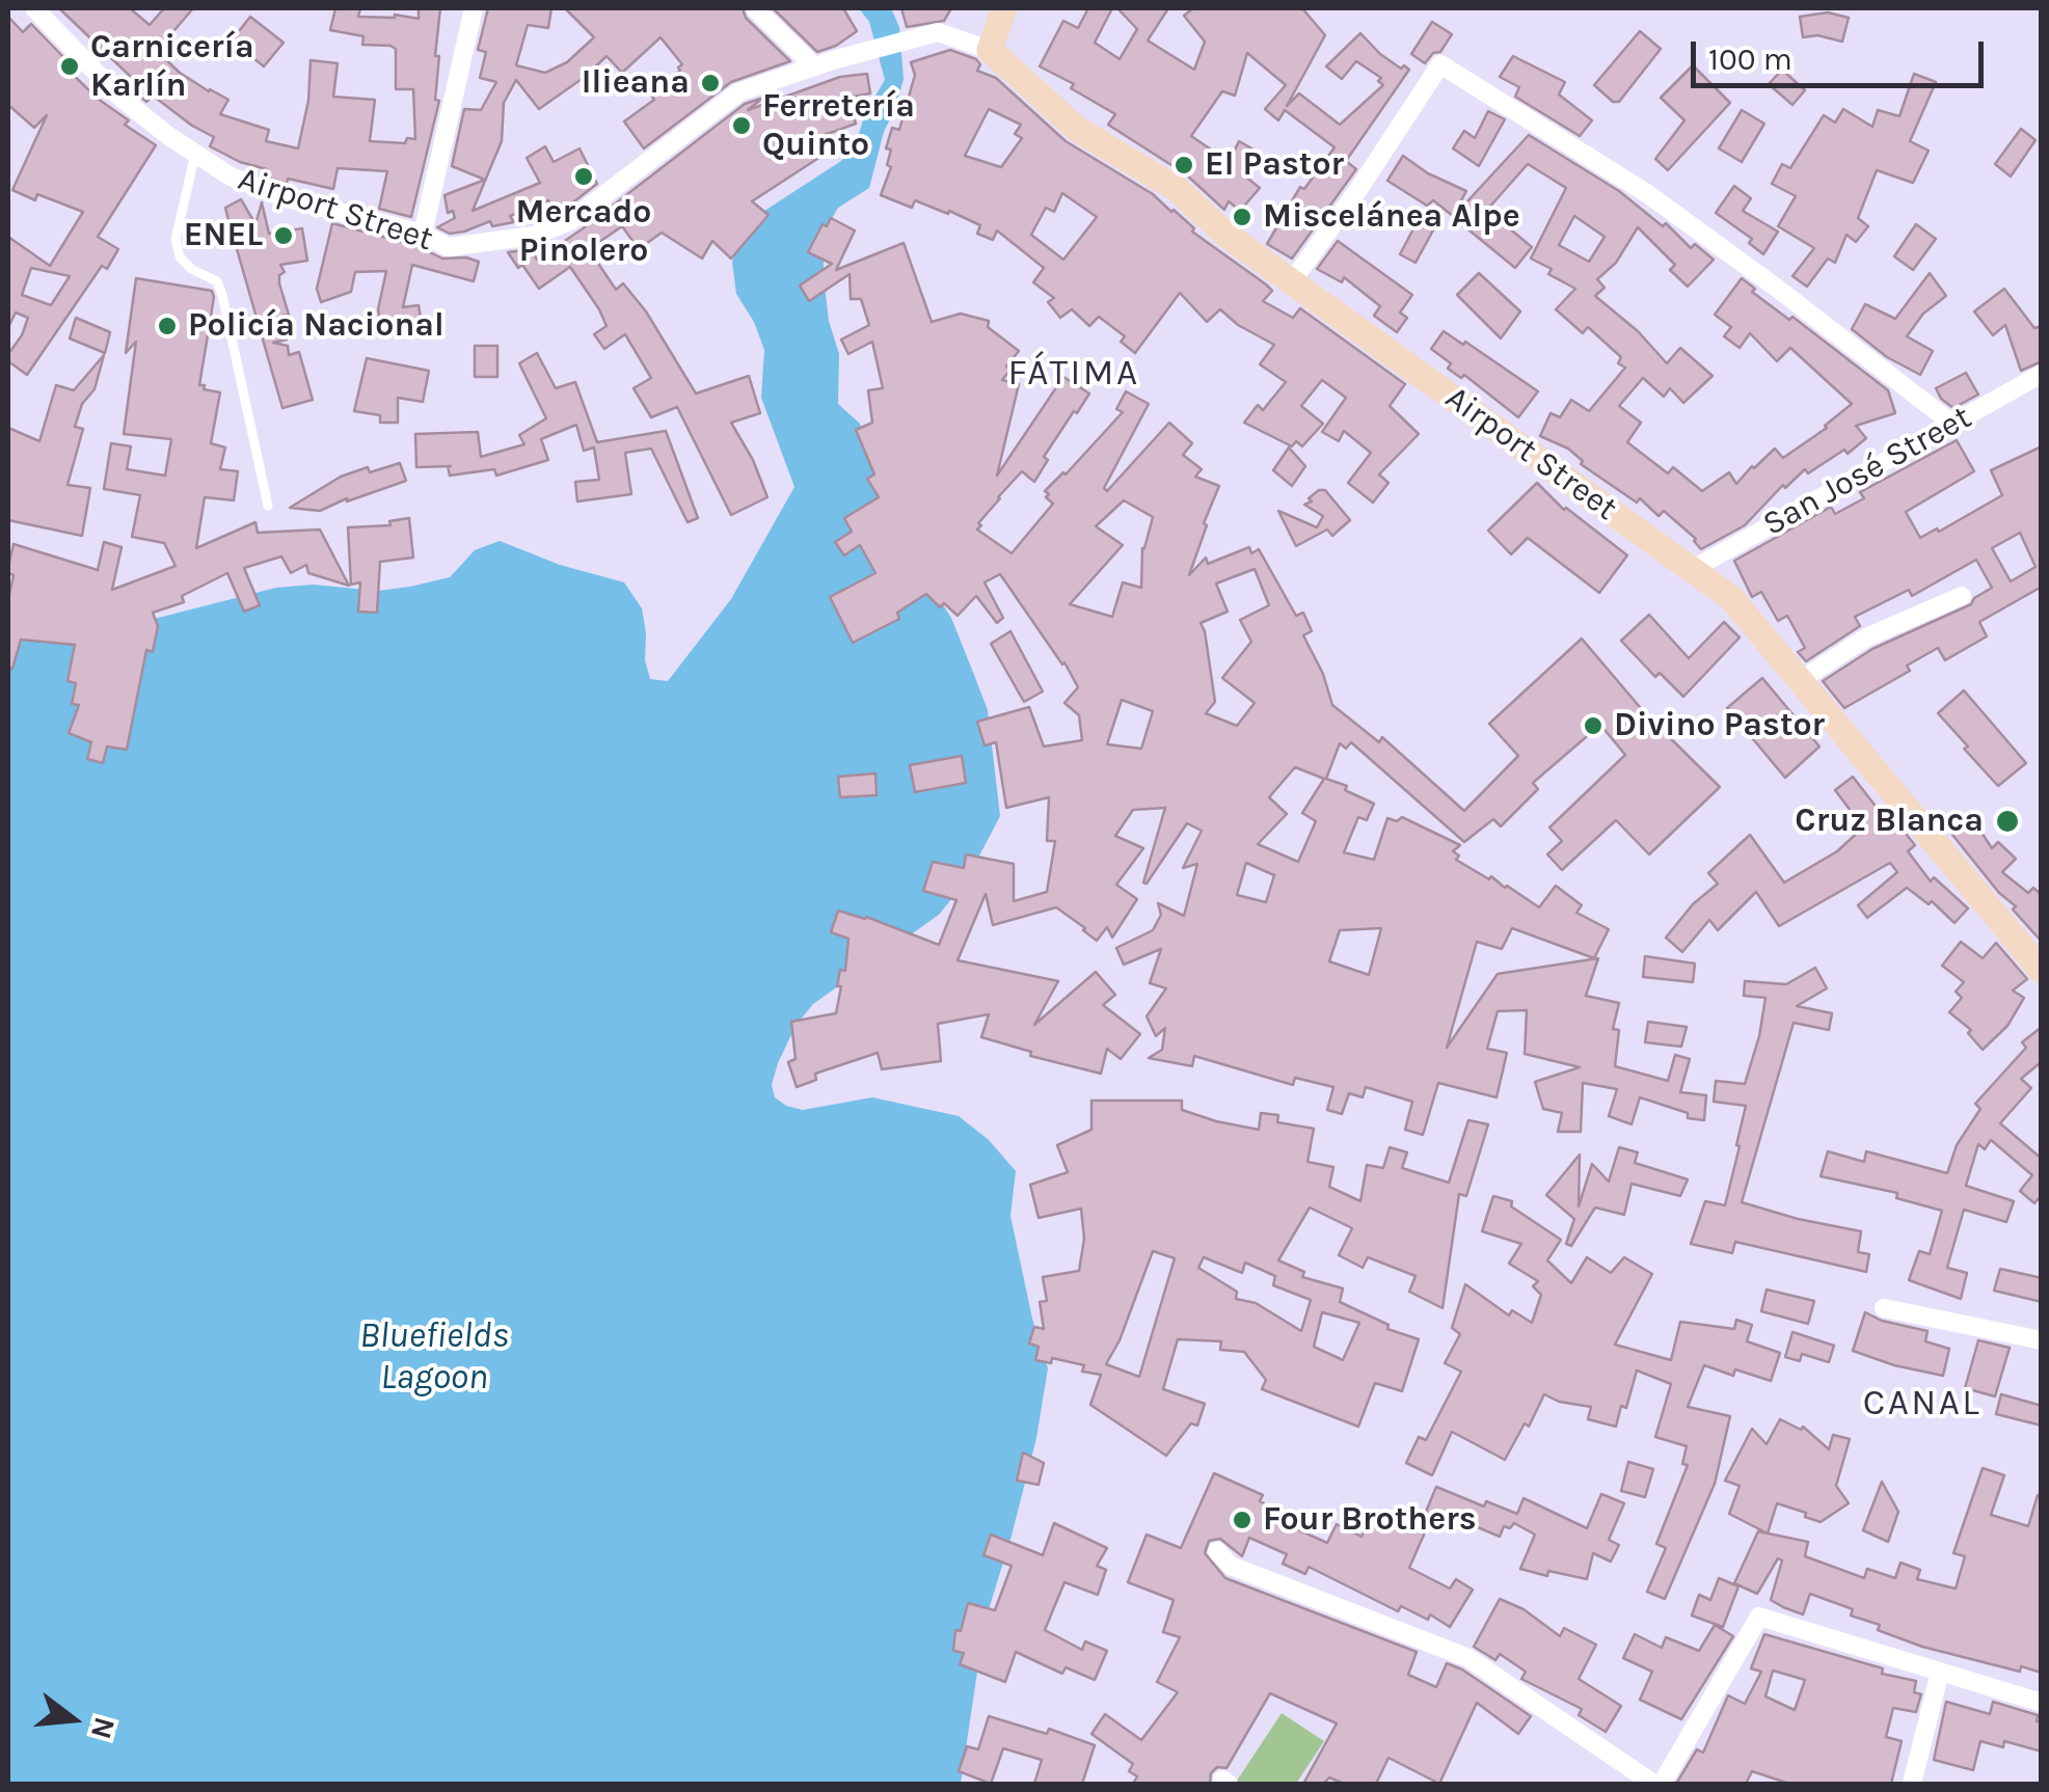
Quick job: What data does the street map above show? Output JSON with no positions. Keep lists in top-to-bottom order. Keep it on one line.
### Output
{"streets":{"street":["Airport Street","San José Street"]},"crossings":[["Airport Street","San José Street"]],"districts":["FÁTIMA","CANAL"],"water":["Bluefields Lagoon"],"places":["Carnicería Karlín","Ilieana","Ferretería Quinto","El Pastor","Mercado Pinolero","Miscelánea Alpe","ENEL","Policía Nacional","Divino Pastor","Cruz Blanca","Four Brothers"],"scale_bar":"100 m","north":"right"}
